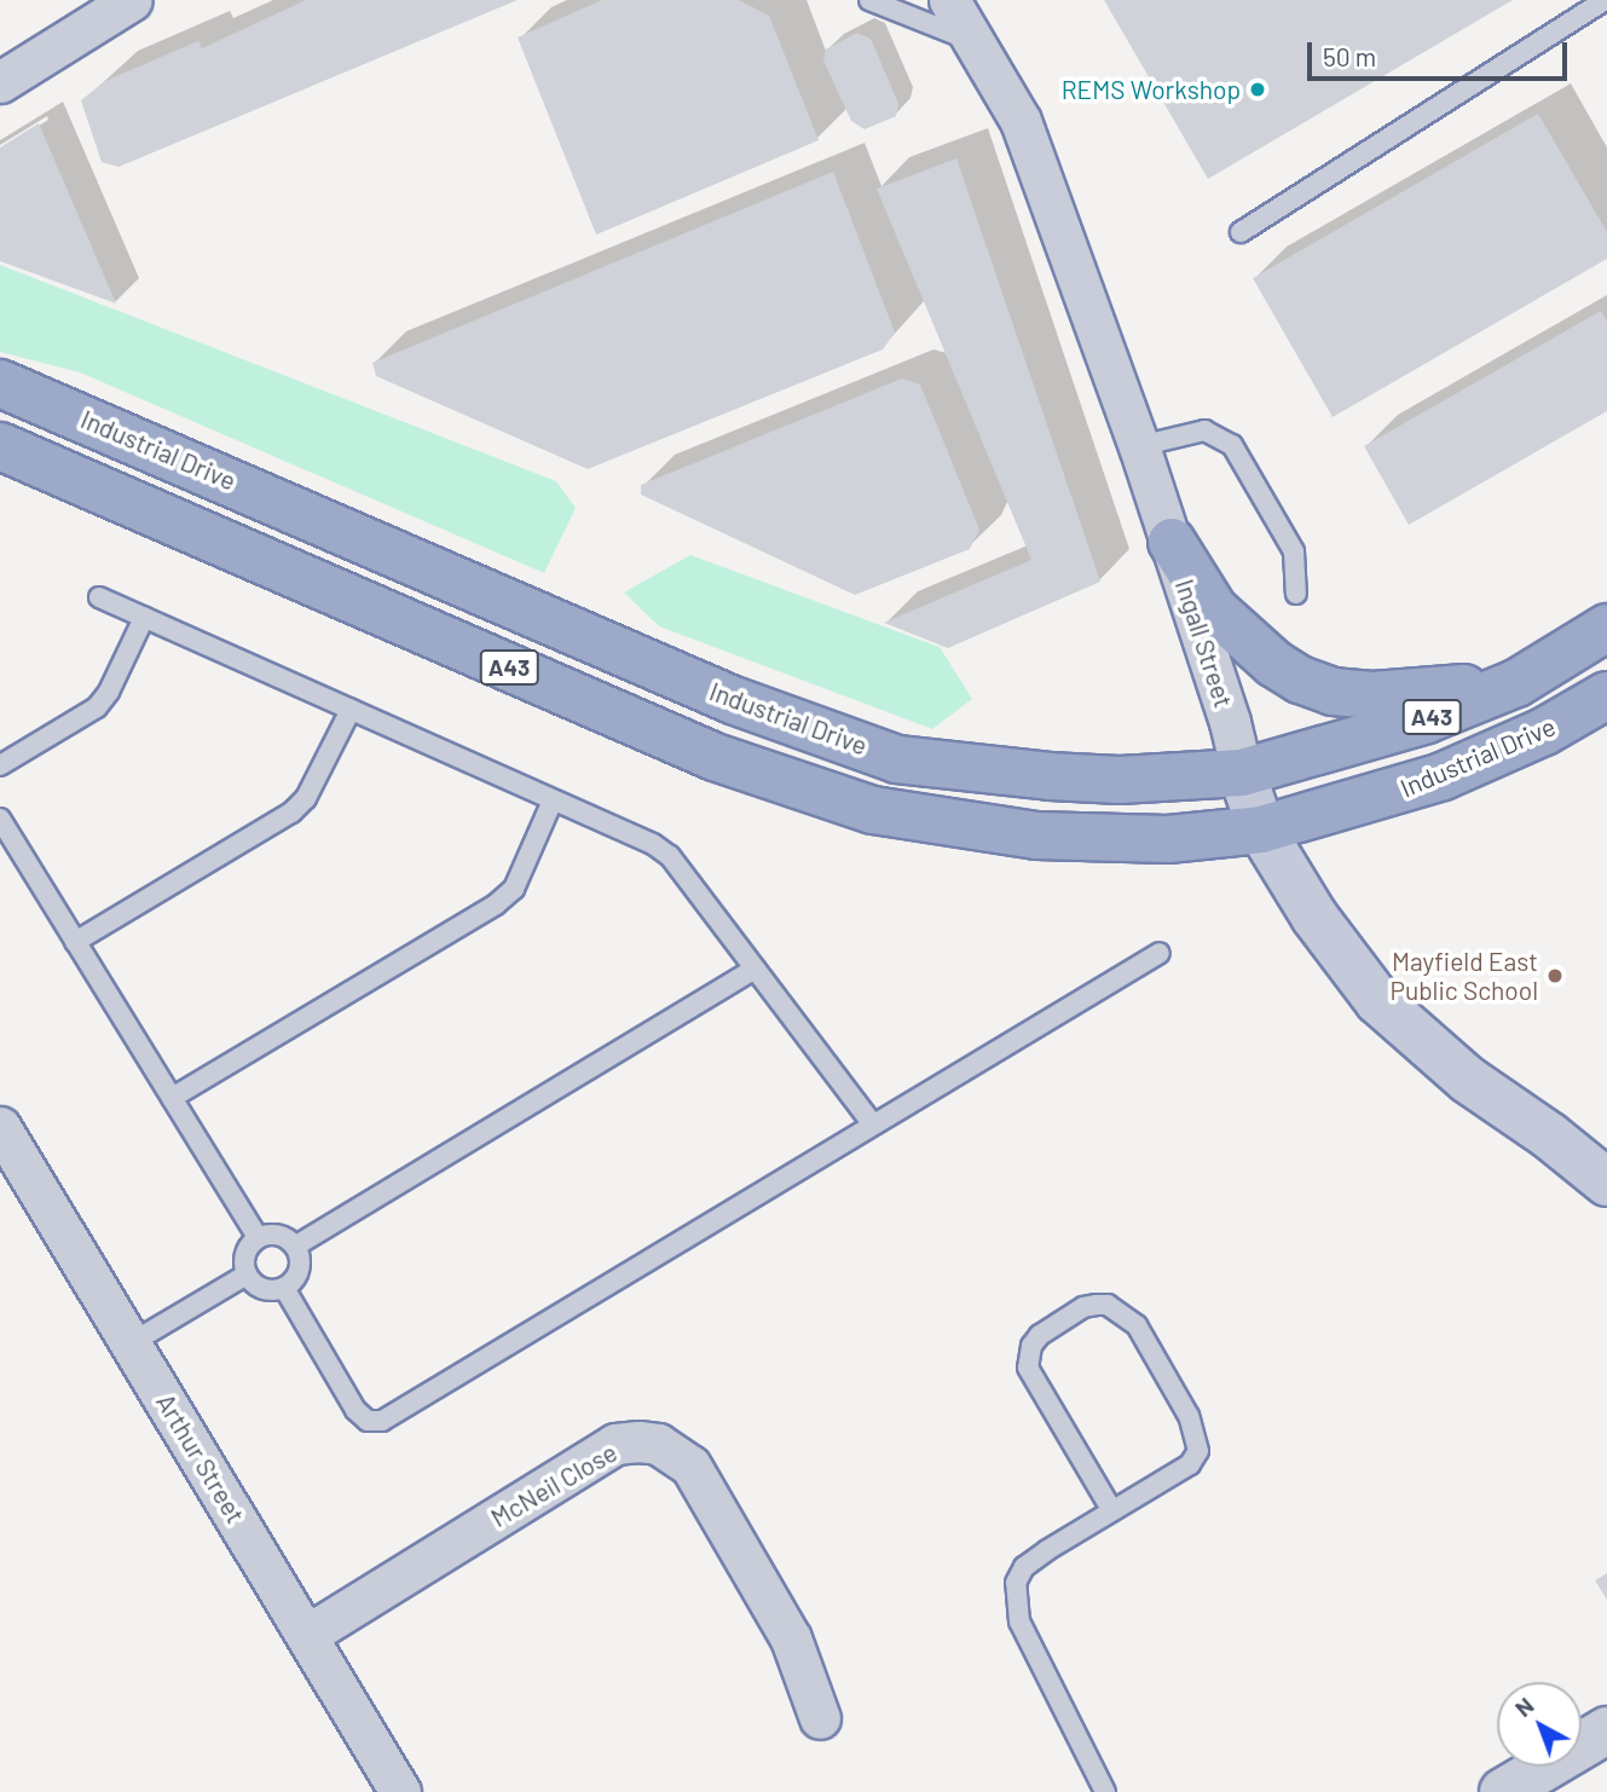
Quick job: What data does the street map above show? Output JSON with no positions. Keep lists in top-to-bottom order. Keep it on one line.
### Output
{"streets":{"highway":["Industrial Drive","A43"],"main road":["Ingall Street"],"street":["Arthur Street","McNeil Close"]},"crossings":[["Industrial Drive","Ingall Street"],["Arthur Street","McNeil Close"]],"places":["REMS Workshop","Mayfield East Public School"],"scale_bar":"50 m","north":"top left"}
